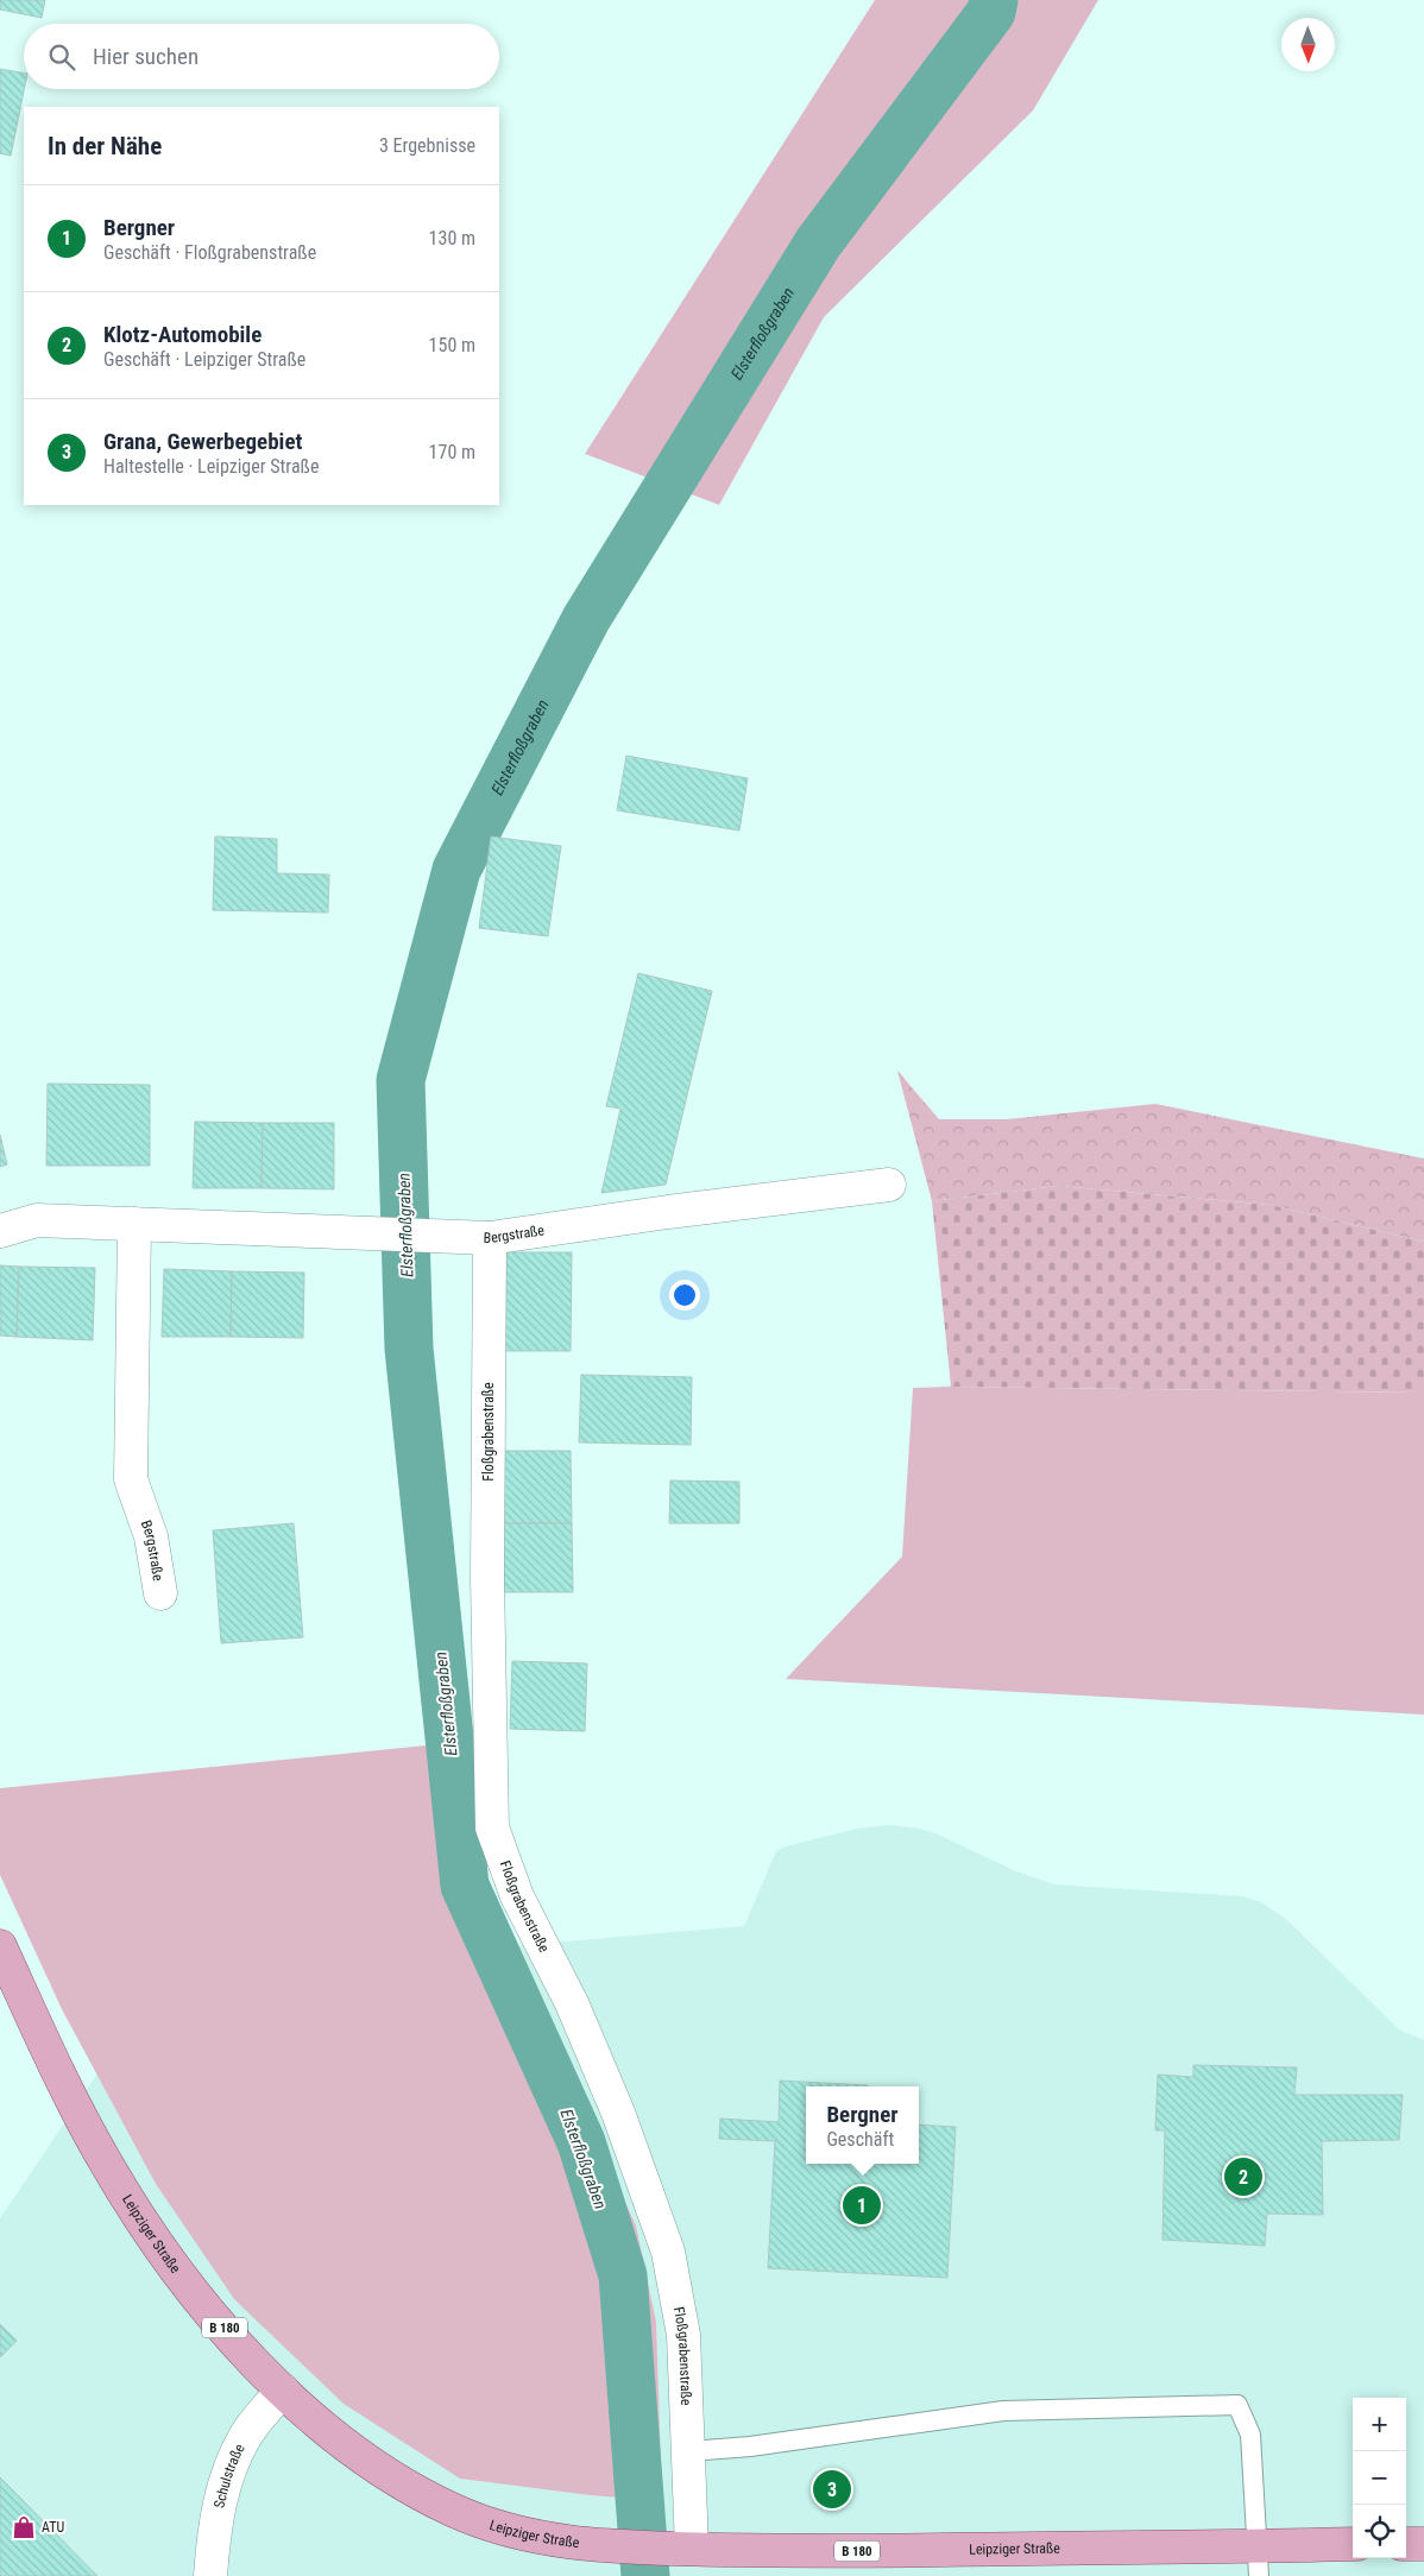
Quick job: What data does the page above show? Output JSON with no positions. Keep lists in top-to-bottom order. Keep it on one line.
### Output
{"streets":{"main road":["Leipziger Straße","B 180"],"street":["Bergstraße","Floßgrabenstraße","Schulstraße"]},"crossings":[["Bergstraße","Floßgrabenstraße"],["Floßgrabenstraße","Leipziger Straße"],["Leipziger Straße","Schulstraße"]],"water":["Elsterfloßgraben"],"places":{"shop":["ATU"]},"north":"bottom","page":{"search":"Hier suchen","heading":["In der Nähe","3 Ergebnisse"],"list":[{"mark":"1","name":"Bergner","note":"Geschäft · Floßgrabenstraße","value":"130 m"},{"mark":"2","name":"Klotz-Automobile","note":"Geschäft · Leipziger Straße","value":"150 m"},{"mark":"3","name":"Grana, Gewerbegebiet","note":"Haltestelle · Leipziger Straße","value":"170 m"}],"popup":["Bergner","Geschäft"],"pins":["2","1","3"],"map_buttons":["+","−"]}}
